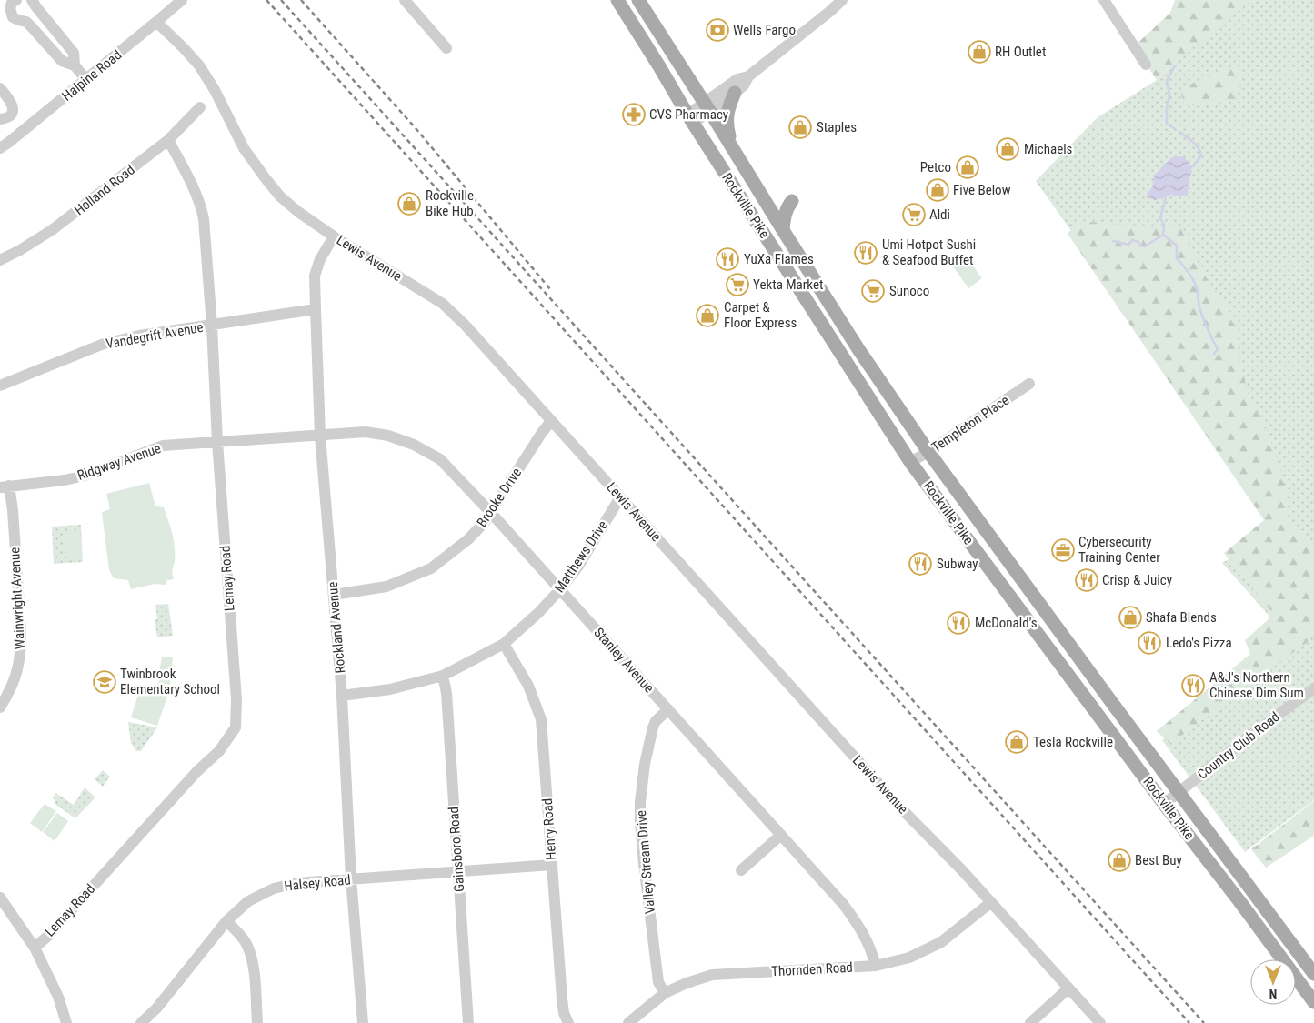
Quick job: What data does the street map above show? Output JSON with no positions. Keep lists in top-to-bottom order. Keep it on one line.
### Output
{"streets":{"main road":["Rockville Pike"],"street":["Halpine Road","Holland Road","Lewis Avenue","Vandegrift Avenue","Templeton Place","Ridgway Avenue","Brooke Drive","Matthews Drive","Lemay Road","Wainwright Avenue","Rockland Avenue","Stanley Avenue","Country Club Road","Henry Road","Gainsboro Road","Valley Stream Drive","Halsey Road","Thornden Road"]},"crossings":[["Halpine Road","Lewis Avenue"],["Holland Road","Lemay Road"],["Rockville Pike","Templeton Place"],["Rockville Pike","Country Club Road"],["Lewis Avenue","Brooke Drive"],["Lewis Avenue","Matthews Drive"],["Lewis Avenue","Rockland Avenue"],["Lewis Avenue","Thornden Road"],["Vandegrift Avenue","Lemay Road"],["Vandegrift Avenue","Rockland Avenue"],["Ridgway Avenue","Lemay Road"],["Ridgway Avenue","Wainwright Avenue"],["Ridgway Avenue","Rockland Avenue"],["Ridgway Avenue","Stanley Avenue"],["Brooke Drive","Rockland Avenue"],["Brooke Drive","Stanley Avenue"],["Matthews Drive","Rockland Avenue"],["Matthews Drive","Stanley Avenue"],["Matthews Drive","Henry Road"],["Matthews Drive","Gainsboro Road"],["Rockland Avenue","Stanley Avenue"],["Rockland Avenue","Halsey Road"],["Stanley Avenue","Valley Stream Drive"],["Stanley Avenue","Thornden Road"],["Henry Road","Halsey Road"],["Gainsboro Road","Halsey Road"],["Valley Stream Drive","Thornden Road"]],"places":{"bank":["Wells Fargo"],"shop":["RH Outlet","Staples","Michaels","Petco","Five Below","Rockville Bike Hub","Carpet & Floor Express","Shafa Blends","Tesla Rockville","Best Buy"],"pharmacy":["CVS Pharmacy"],"supermarket":["Aldi","Yekta Market","Sunoco"],"restaurant":["Umi Hotpot Sushi & Seafood Buffet","YuXa Flames","Subway","Crisp & Juicy","McDonald's","Ledo's Pizza","A&J's Northern Chinese Dim Sum"],"office":["Cybersecurity Training Center"],"school or university":["Twinbrook Elementary School"]},"north":"bottom"}
